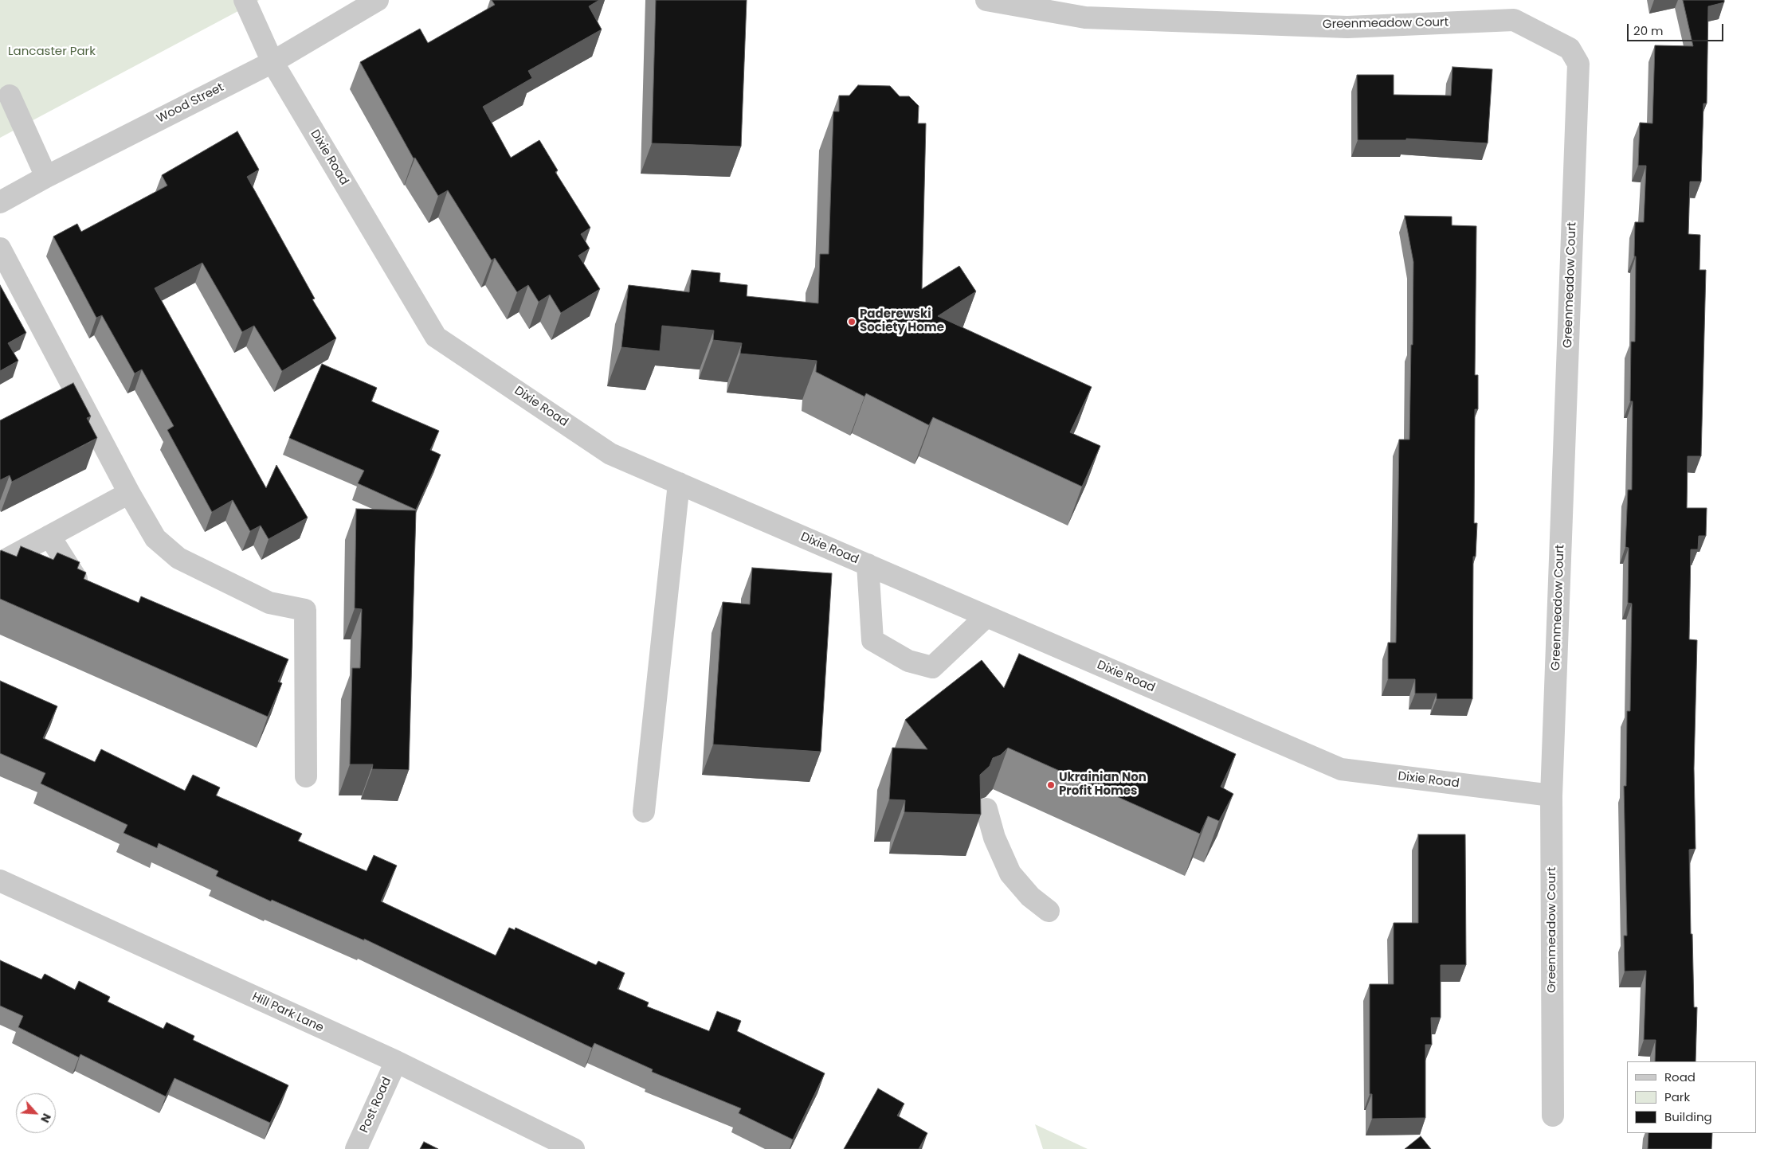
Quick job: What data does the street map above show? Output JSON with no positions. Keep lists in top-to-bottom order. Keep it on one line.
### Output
{"streets":{"street":["Greenmeadow Court","Wood Street","Dixie Road","Hill Park Lane","Post Road"]},"crossings":[["Greenmeadow Court","Dixie Road"],["Wood Street","Dixie Road"],["Hill Park Lane","Post Road"]],"parks":["Lancaster Park"],"places":["Paderewski Society Home","Ukrainian Non Profit Homes"],"legend":["Road","Park","Building"],"scale_bar":"20 m","north":"bottom right"}
